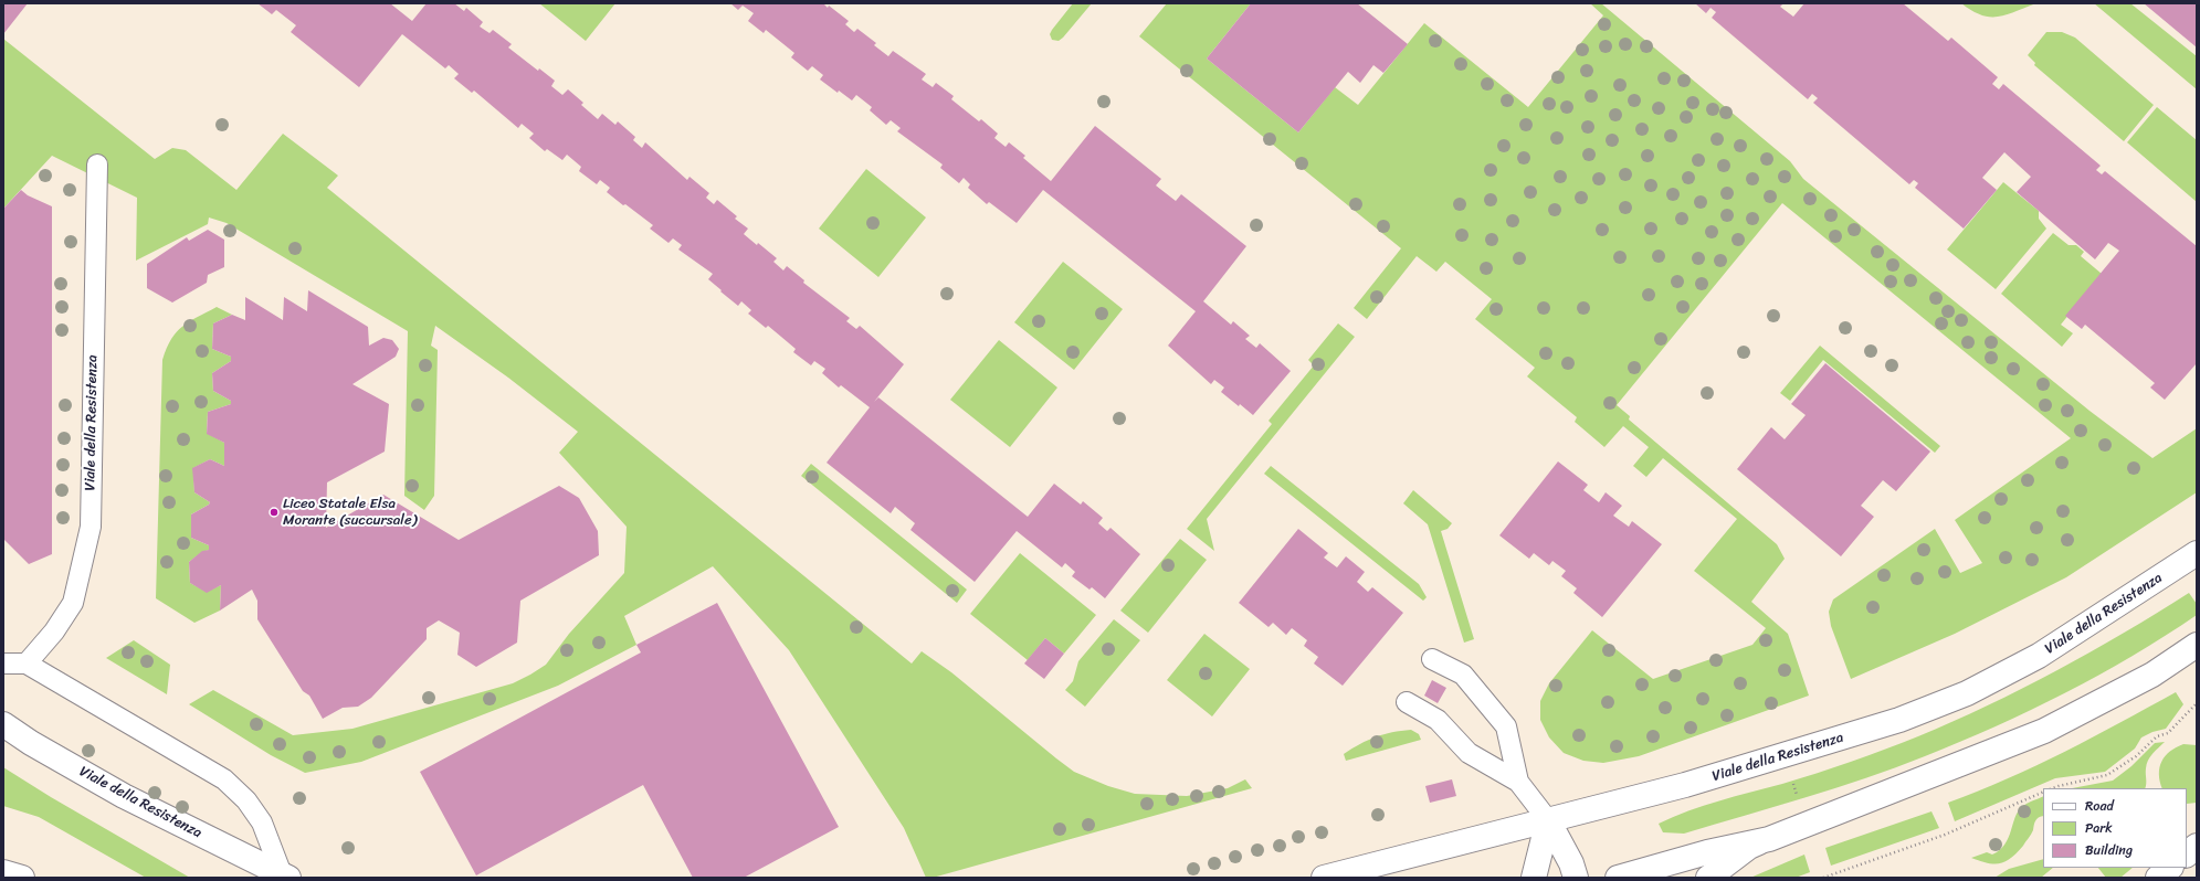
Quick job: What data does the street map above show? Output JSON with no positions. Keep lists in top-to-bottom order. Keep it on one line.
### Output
{"streets":{"street":["Viale della Resistenza"]},"places":["Liceo Statale Elsa Morante (succursale)"],"legend":["Road","Park","Building"]}
